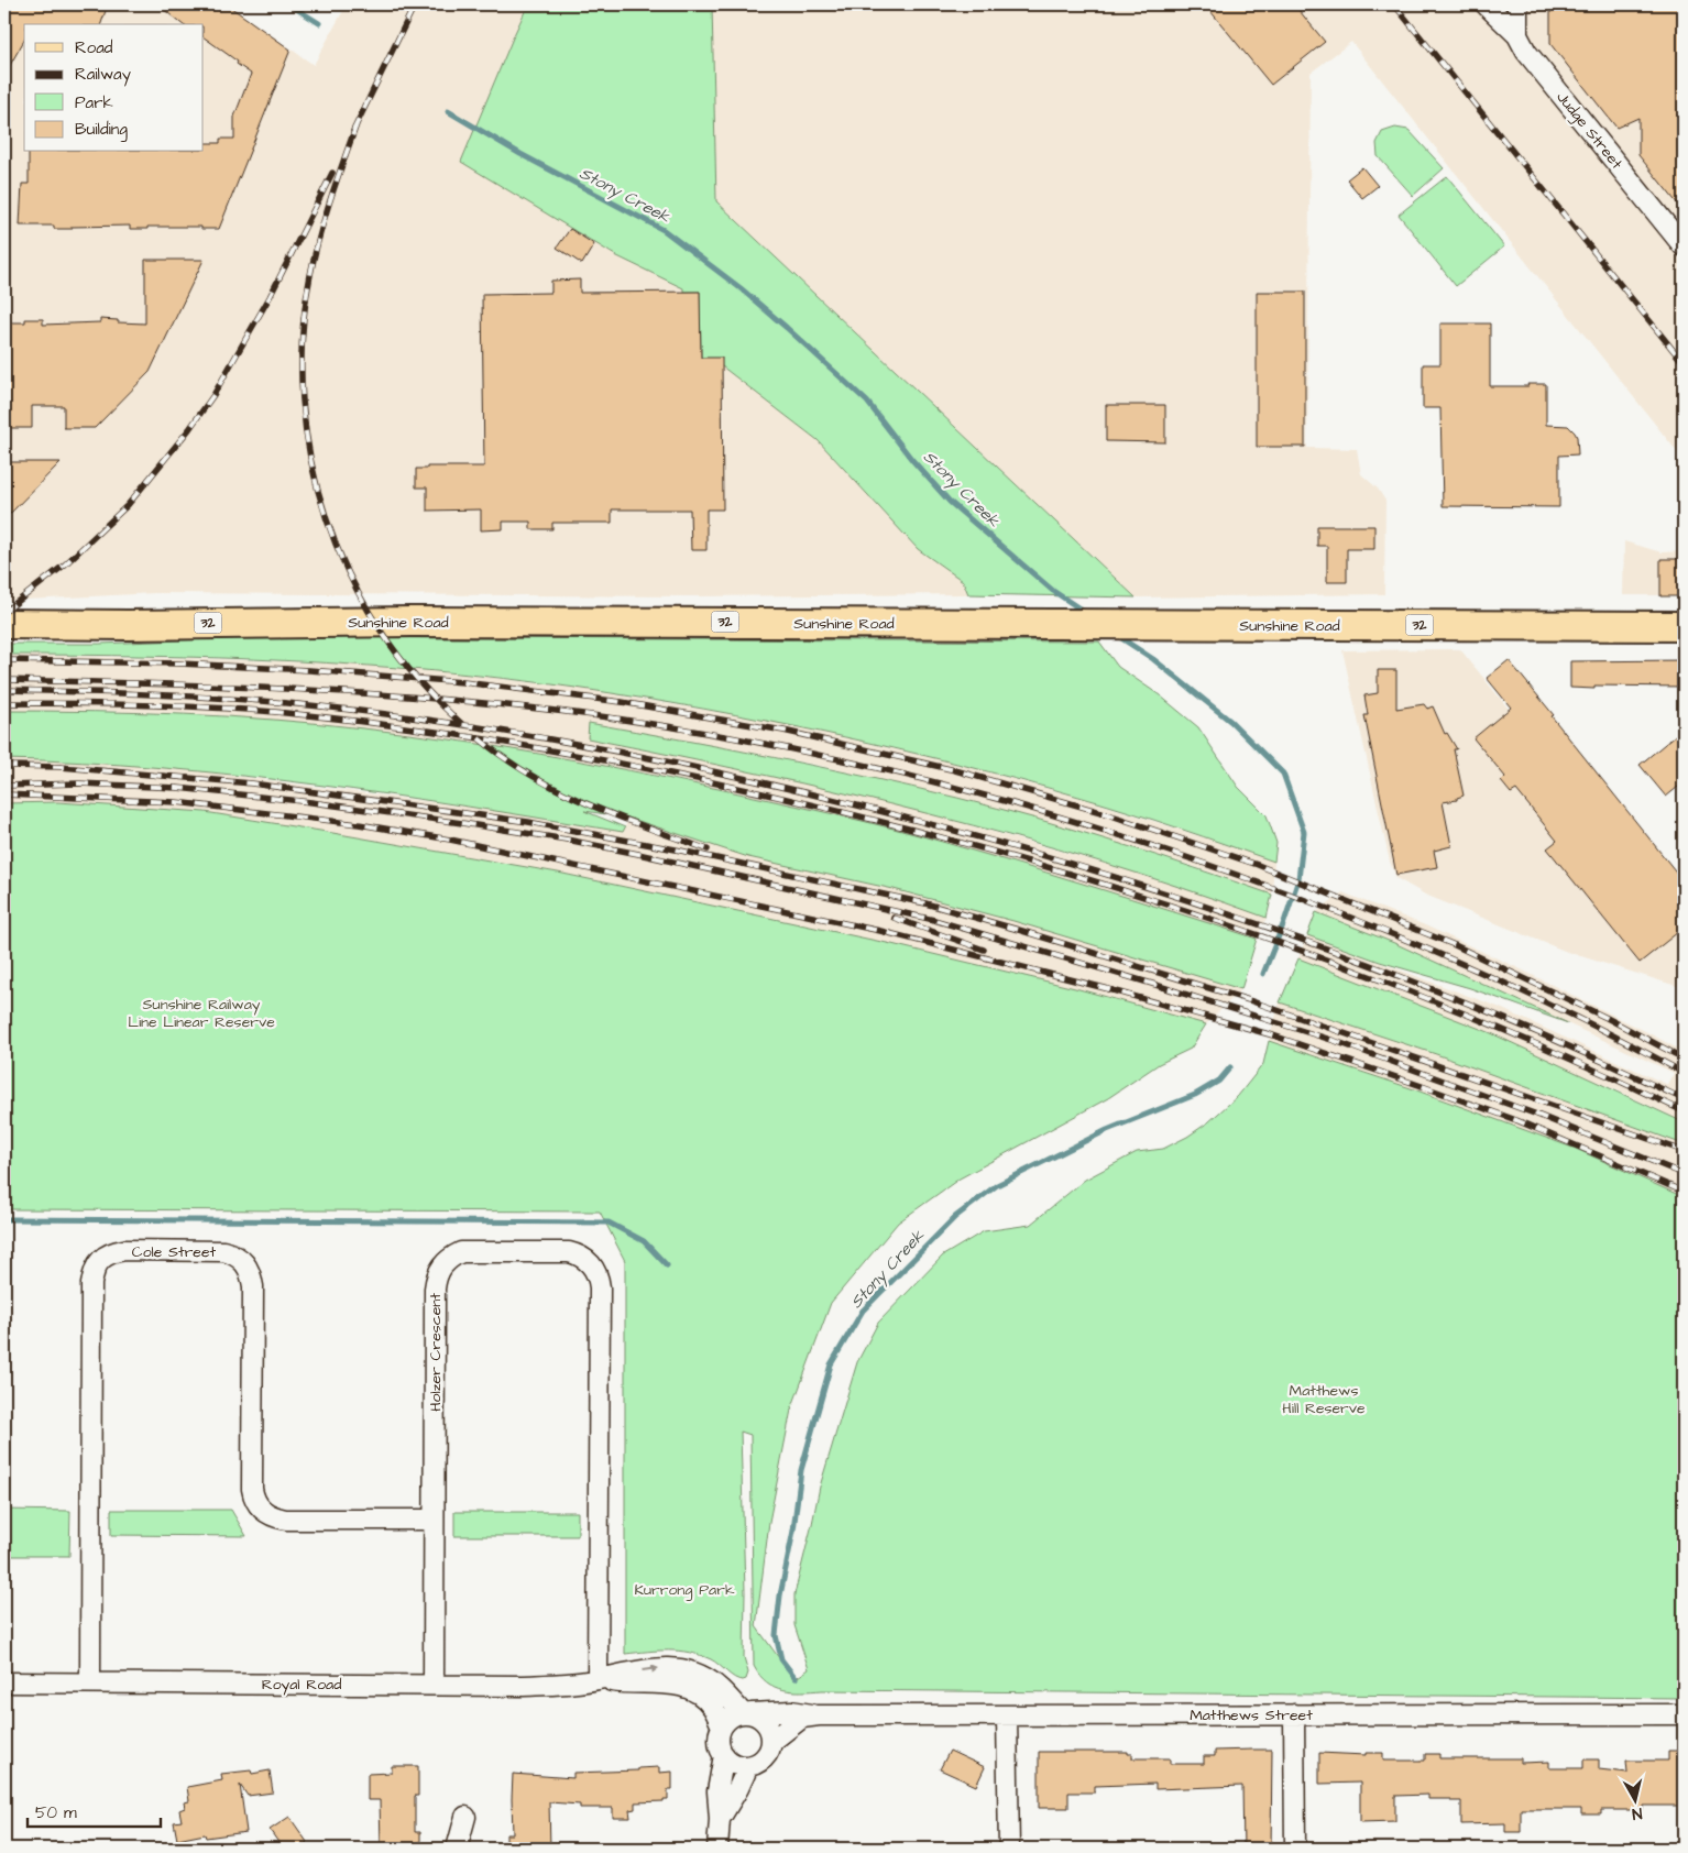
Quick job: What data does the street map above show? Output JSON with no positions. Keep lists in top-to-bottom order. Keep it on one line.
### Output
{"streets":{"main road":["Sunshine Road","32"],"street":["Judge Street","Cole Street","Holzer Crescent","Royal Road","Matthews Street"]},"crossings":[["Cole Street","Holzer Crescent"],["Cole Street","Royal Road"],["Holzer Crescent","Royal Road"],["Royal Road","Matthews Street"]],"water":["Stony Creek"],"parks":["Sunshine Railway Line Linear Reserve","Matthews Hill Reserve","Kurrong Park"],"legend":["Road","Railway","Park","Building"],"scale_bar":"50 m","north":"bottom"}
